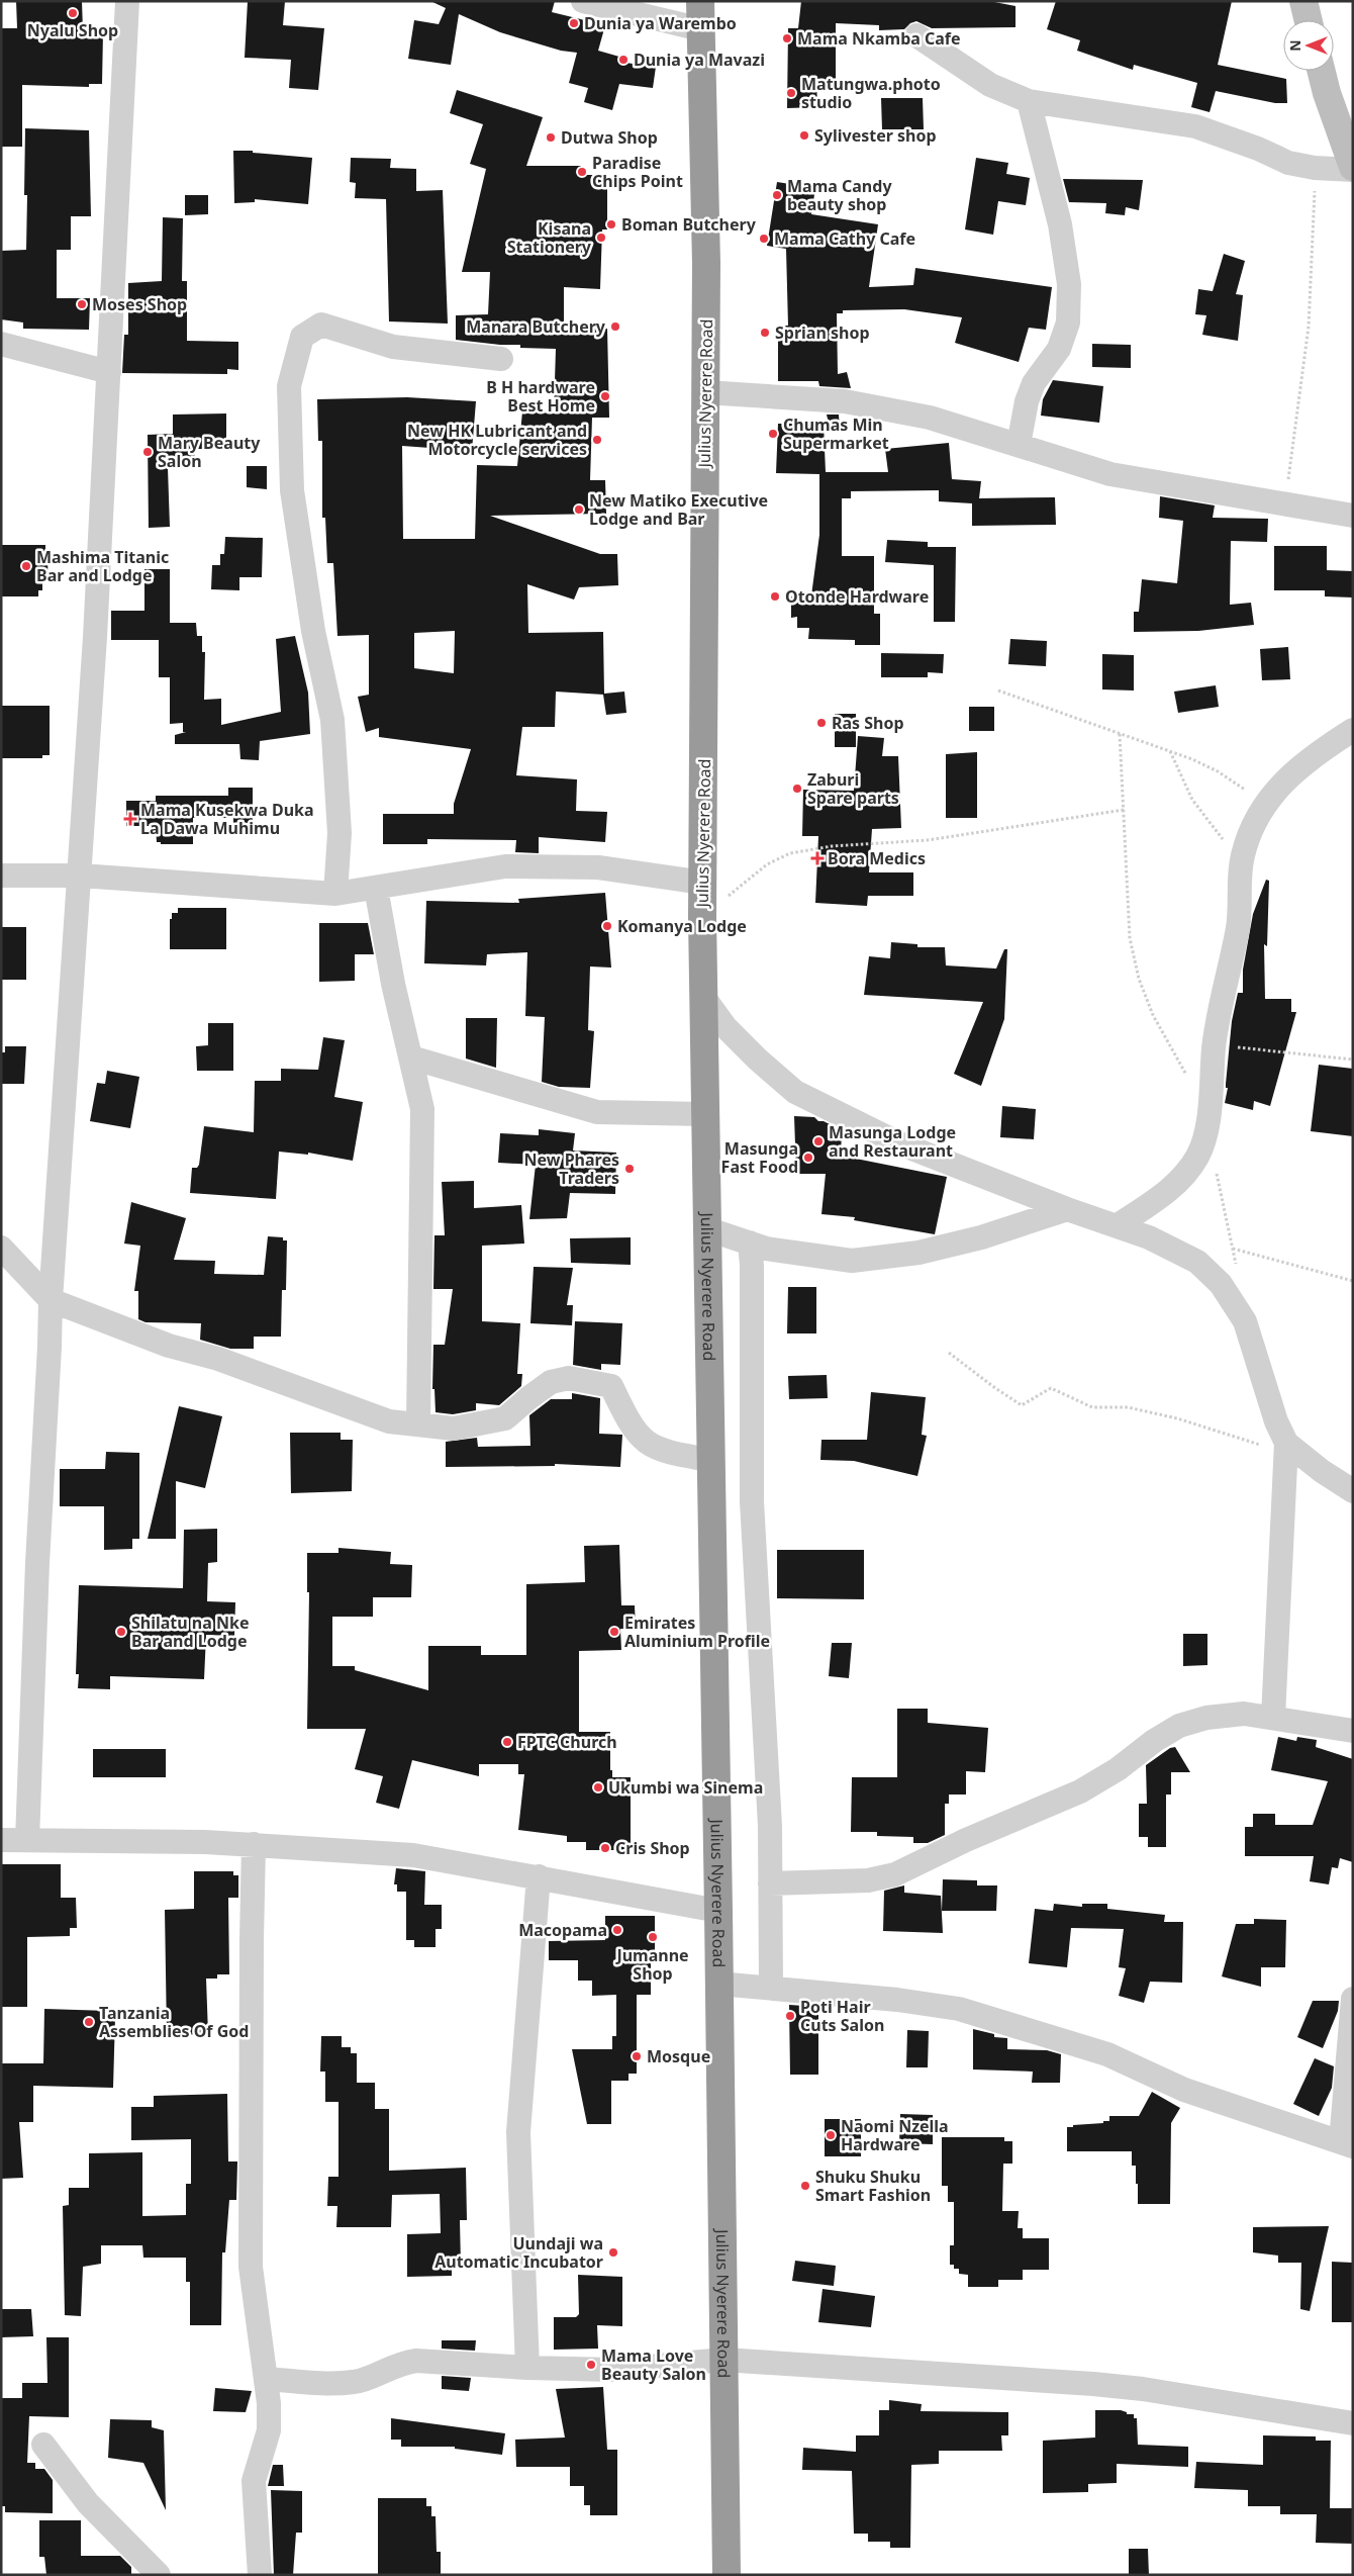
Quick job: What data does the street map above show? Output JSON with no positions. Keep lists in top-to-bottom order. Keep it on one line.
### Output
{"streets":{"highway":["Julius Nyerere Road"]},"places":{"other":["Nyalu Shop","Dunia ya Warembo","Mama Nkamba Cafe","Dunia ya Mavazi","Matungwa.photo studio","Sylivester shop","Dutwa Shop","Paradise Chips Point","Mama Candy beauty shop","Boman Butchery","Kisana Stationery","Mama Cathy Cafe","Moses Shop","Manara Butchery","Sprian shop","B H hardware Best Home","Chumas Min Supermarket","New HK Lubricant and Motorcycle services","Mary Beauty Salon","New Matiko Executive Lodge and Bar","Mashima Titanic Bar and Lodge","Otonde Hardware","Ras Shop","Zaburi Spare parts","Komanya Lodge","Masunga Lodge and Restaurant","Masunga Fast Food","New Phares Traders","Shilatu na Nke Bar and Lodge","Emirates Aluminium Profile","FPTC Church","Ukumbi wa Sinema","Cris Shop","Macopama","Jumanne Shop","Poti Hair Cuts Salon","Tanzania Assemblies Of God","Mosque","Naomi Nzella Hardware","Shuku Shuku Smart Fashion","Uundaji wa Automatic Incubator","Mama Love Beauty Salon"],"health":["Mama Kusekwa Duka La Dawa Muhimu","Bora Medics"]},"north":"left"}
